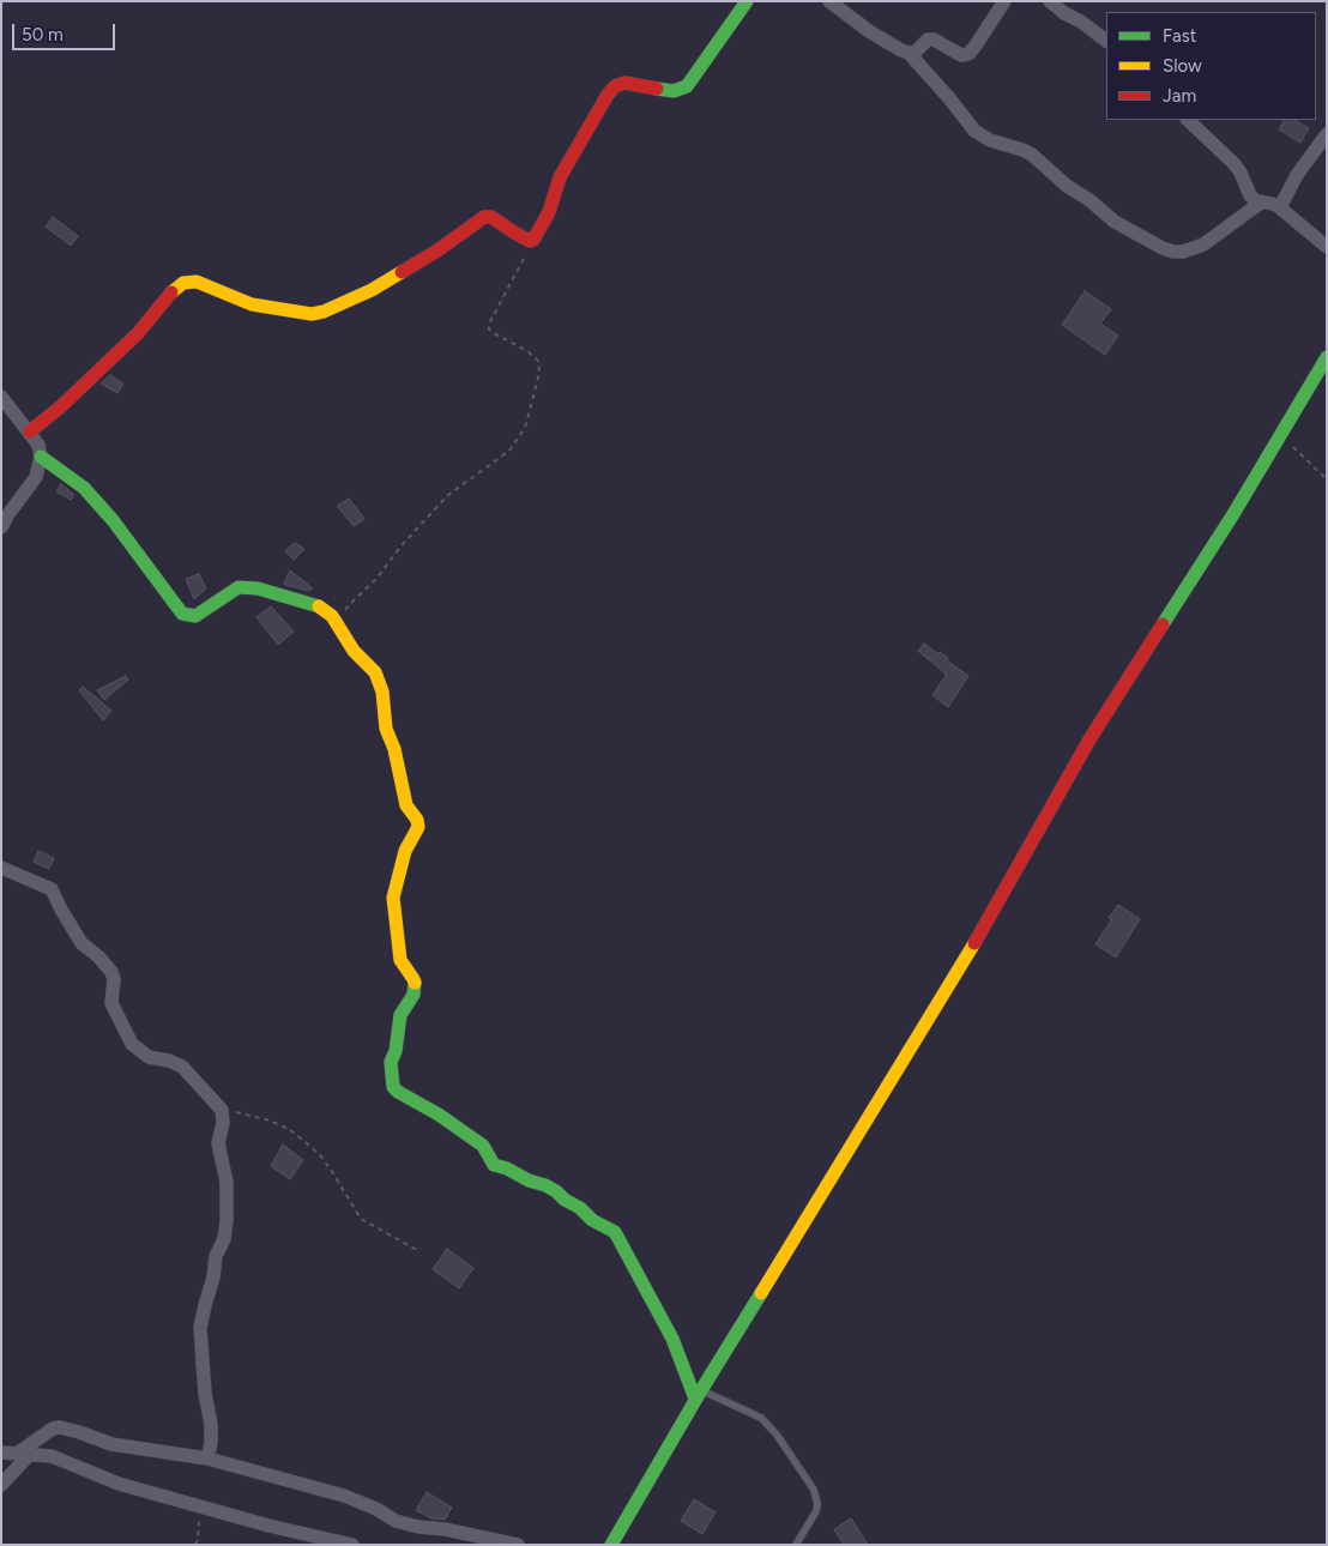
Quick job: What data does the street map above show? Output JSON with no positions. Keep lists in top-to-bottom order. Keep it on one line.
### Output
{"legend":["Fast","Slow","Jam"],"scale_bar":"50 m"}
